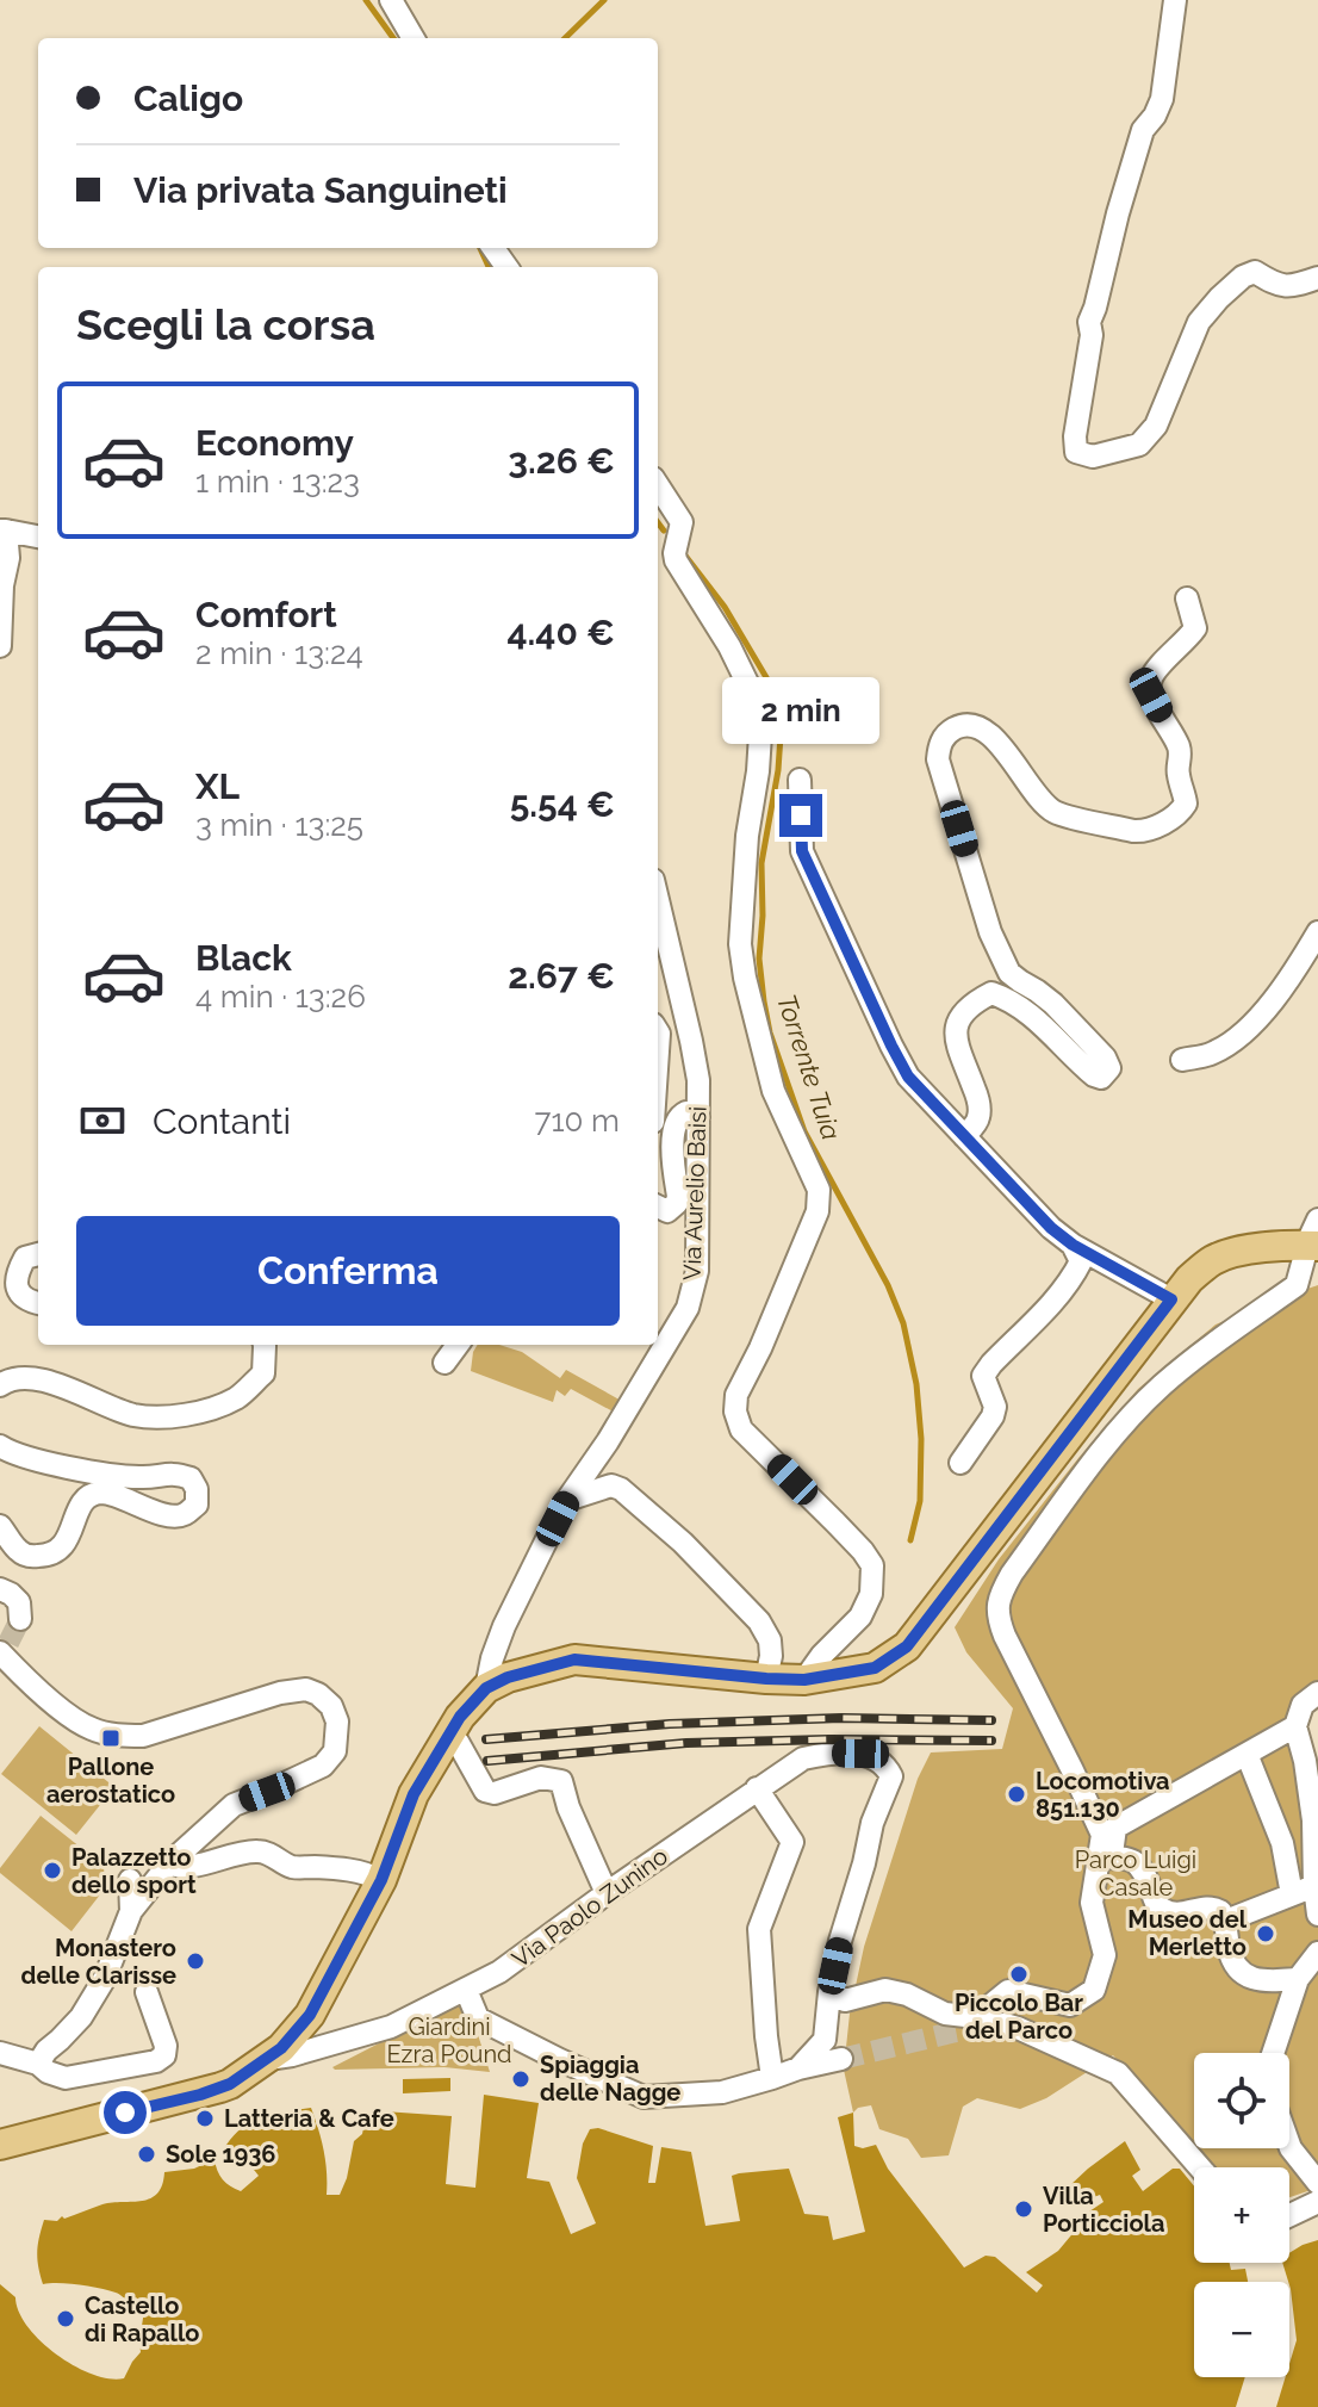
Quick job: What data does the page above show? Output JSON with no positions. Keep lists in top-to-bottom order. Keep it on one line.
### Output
{"streets":{"street":["Via Aurelio Baisi","Via Paolo Zunino"]},"water":["Torrente Tuia"],"parks":["Parco Luigi Casale","Giardini Ezra Pound"],"places":{"transit":["Pallone aerostatico"],"other":["Locomotiva 851.130","Palazzetto dello sport","Museo del Merletto","Monastero delle Clarisse","Piccolo Bar del Parco","Spiaggia delle Nagge","Latteria & Cafe","Sole 1936","Villa Porticciola","Castello di Rapallo"]},"page":{"banner":["Caligo","Via privata Sanguineti"],"heading":"Scegli la corsa","list":[{"name":"Economy","note":"1 min · 13:23","value":"3.26 €"},{"name":"Comfort","note":"2 min · 13:24","value":"4.40 €"},{"name":"XL","note":"3 min · 13:25","value":"5.54 €"},{"name":"Black","note":"4 min · 13:26","value":"2.67 €"}],"bubble":"2 min","pay":["Contanti","710 m"],"buttons":"Conferma","map_buttons":["+","−"]}}
